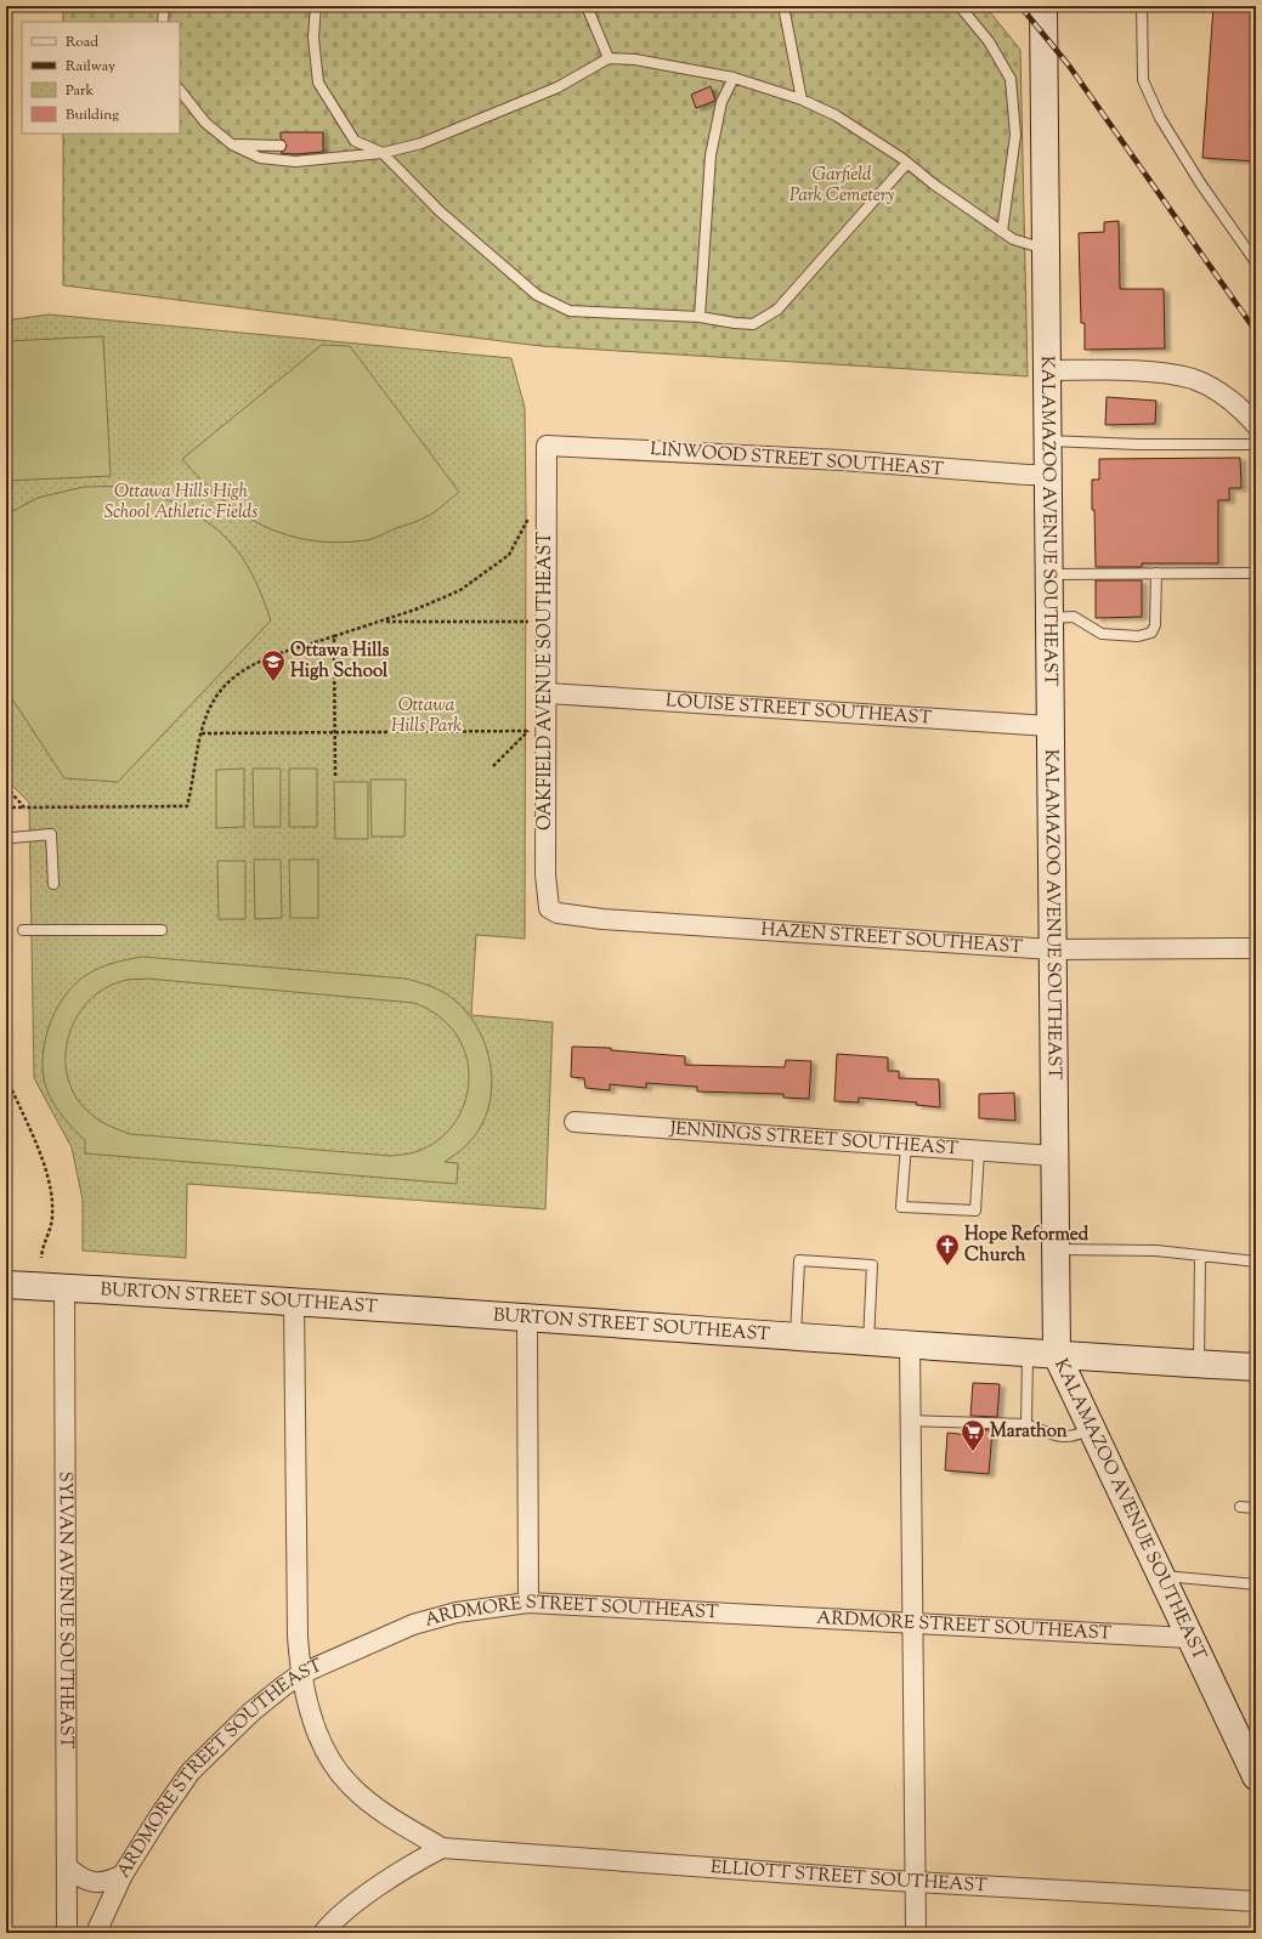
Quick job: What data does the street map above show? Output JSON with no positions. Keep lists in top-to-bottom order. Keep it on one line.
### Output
{"streets":{"main road":["KALAMAZOO AVENUE SOUTHEAST","BURTON STREET SOUTHEAST"],"street":["LINWOOD STREET SOUTHEAST","OAKFIELD AVENUE SOUTHEAST","LOUISE STREET SOUTHEAST","HAZEN STREET SOUTHEAST","JENNINGS STREET SOUTHEAST","SYLVAN AVENUE SOUTHEAST","ARDMORE STREET SOUTHEAST","ELLIOTT STREET SOUTHEAST"]},"crossings":[["LINWOOD STREET SOUTHEAST","KALAMAZOO AVENUE SOUTHEAST"],["LINWOOD STREET SOUTHEAST","OAKFIELD AVENUE SOUTHEAST"],["KALAMAZOO AVENUE SOUTHEAST","LOUISE STREET SOUTHEAST"],["KALAMAZOO AVENUE SOUTHEAST","HAZEN STREET SOUTHEAST"],["KALAMAZOO AVENUE SOUTHEAST","JENNINGS STREET SOUTHEAST"],["KALAMAZOO AVENUE SOUTHEAST","BURTON STREET SOUTHEAST"],["KALAMAZOO AVENUE SOUTHEAST","ARDMORE STREET SOUTHEAST"],["OAKFIELD AVENUE SOUTHEAST","LOUISE STREET SOUTHEAST"],["OAKFIELD AVENUE SOUTHEAST","HAZEN STREET SOUTHEAST"],["BURTON STREET SOUTHEAST","SYLVAN AVENUE SOUTHEAST"]],"parks":["Garfield Park Cemetery","Ottawa Hills High School Athletic Fields","Ottawa Hills Park"],"places":{"school or university":["Ottawa Hills High School"],"church":["Hope Reformed Church"],"supermarket":["Marathon"]},"legend":["Road","Railway","Park","Building"]}
